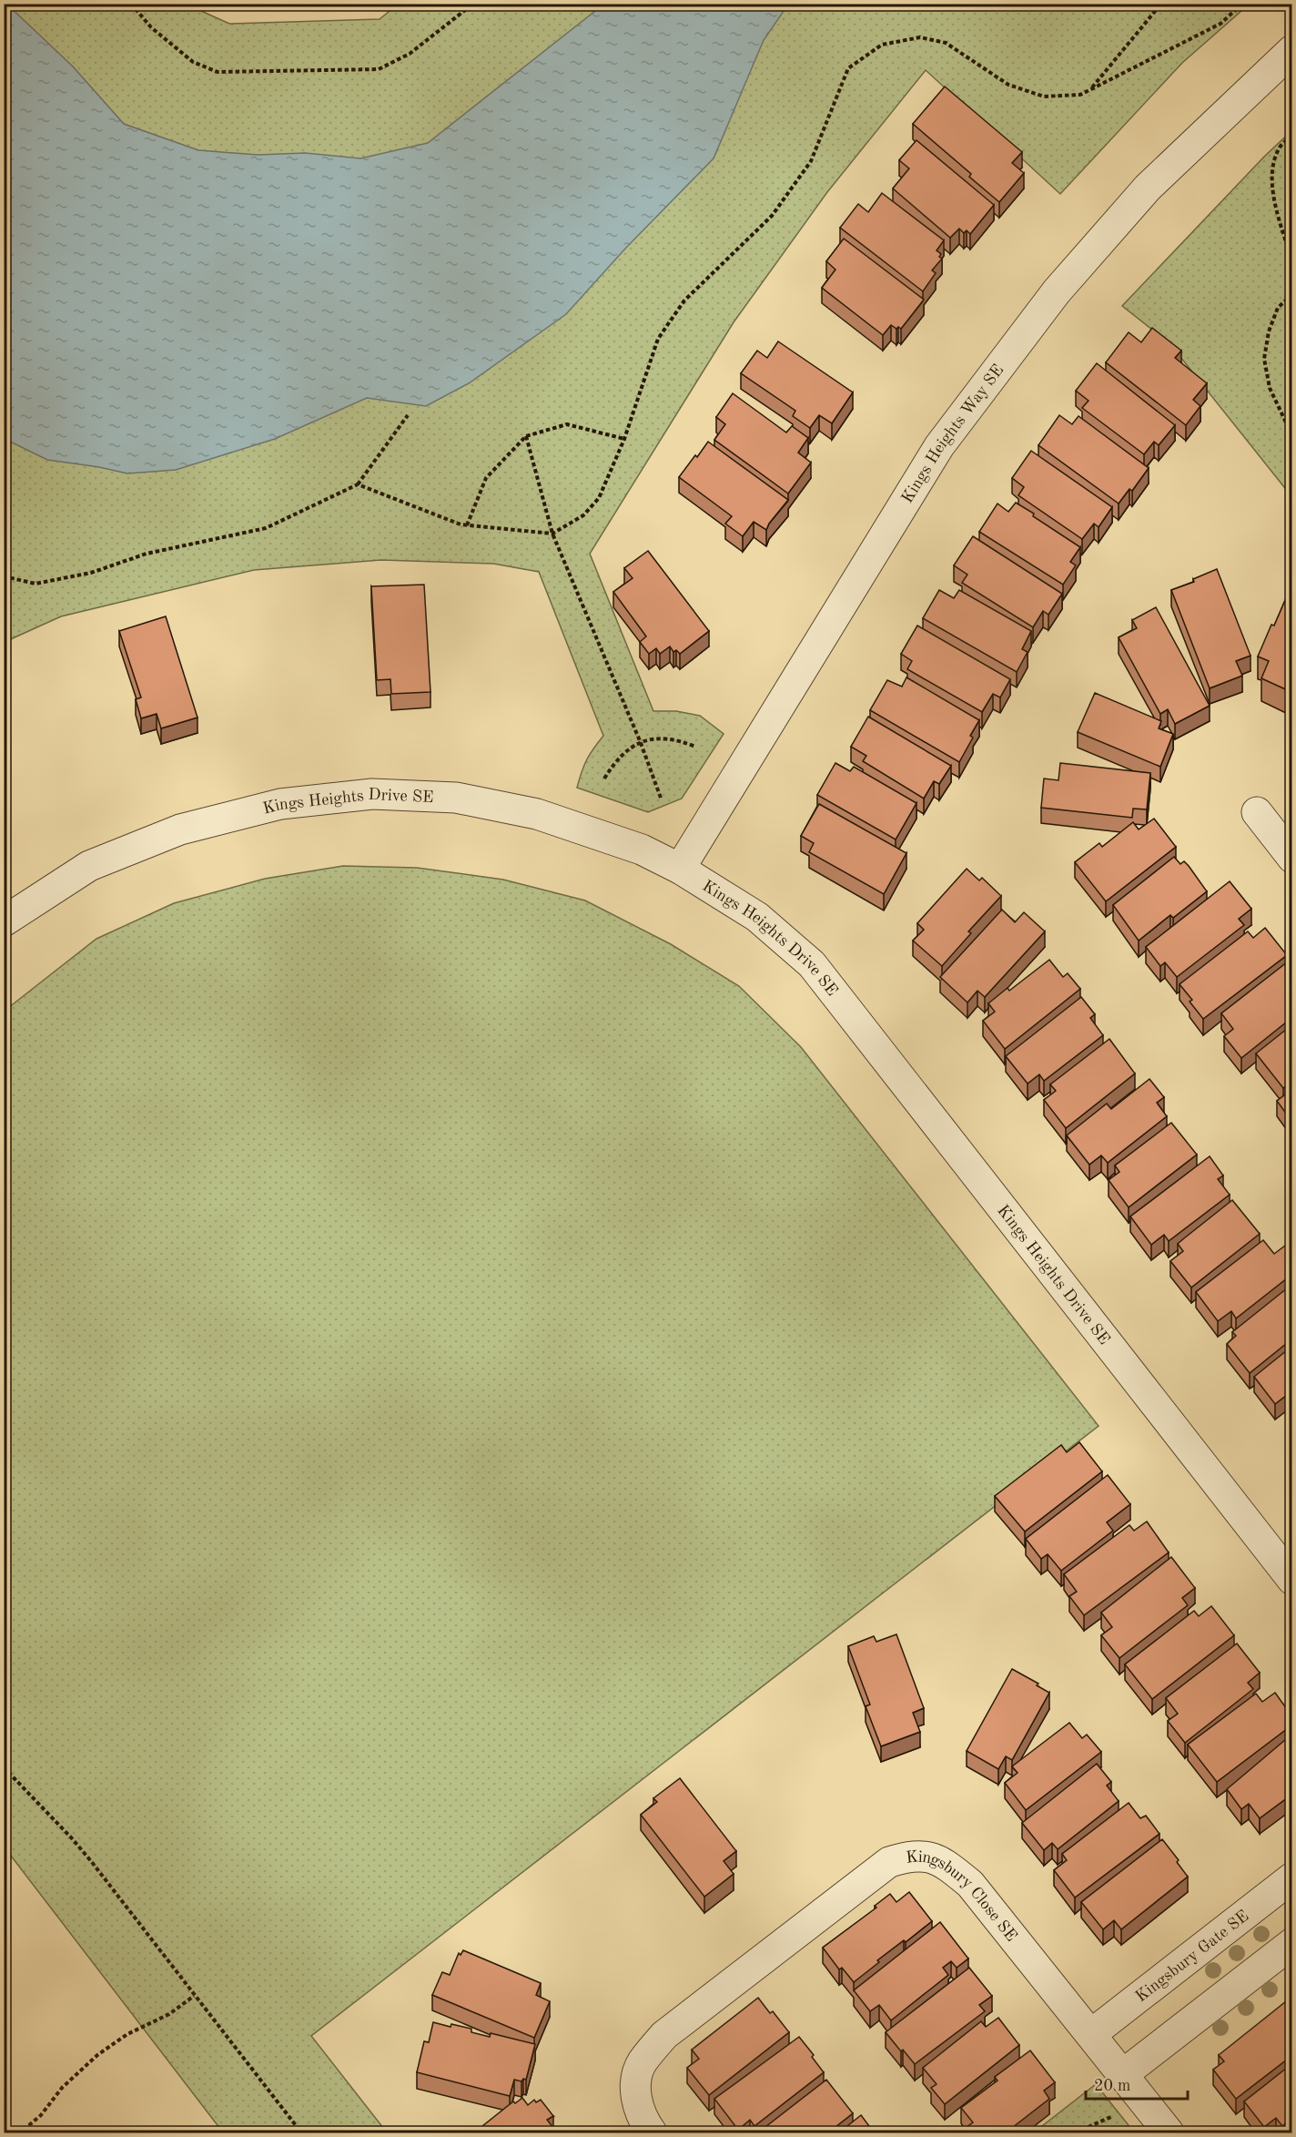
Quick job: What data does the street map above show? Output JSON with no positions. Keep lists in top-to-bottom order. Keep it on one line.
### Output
{"streets":{"street":["Kings Heights Way SE","Kings Heights Drive SE","Kingsbury Close SE","Kingsbury Gate SE"]},"crossings":[["Kings Heights Way SE","Kings Heights Drive SE"],["Kingsbury Close SE","Kingsbury Gate SE"]],"scale_bar":"20 m"}
